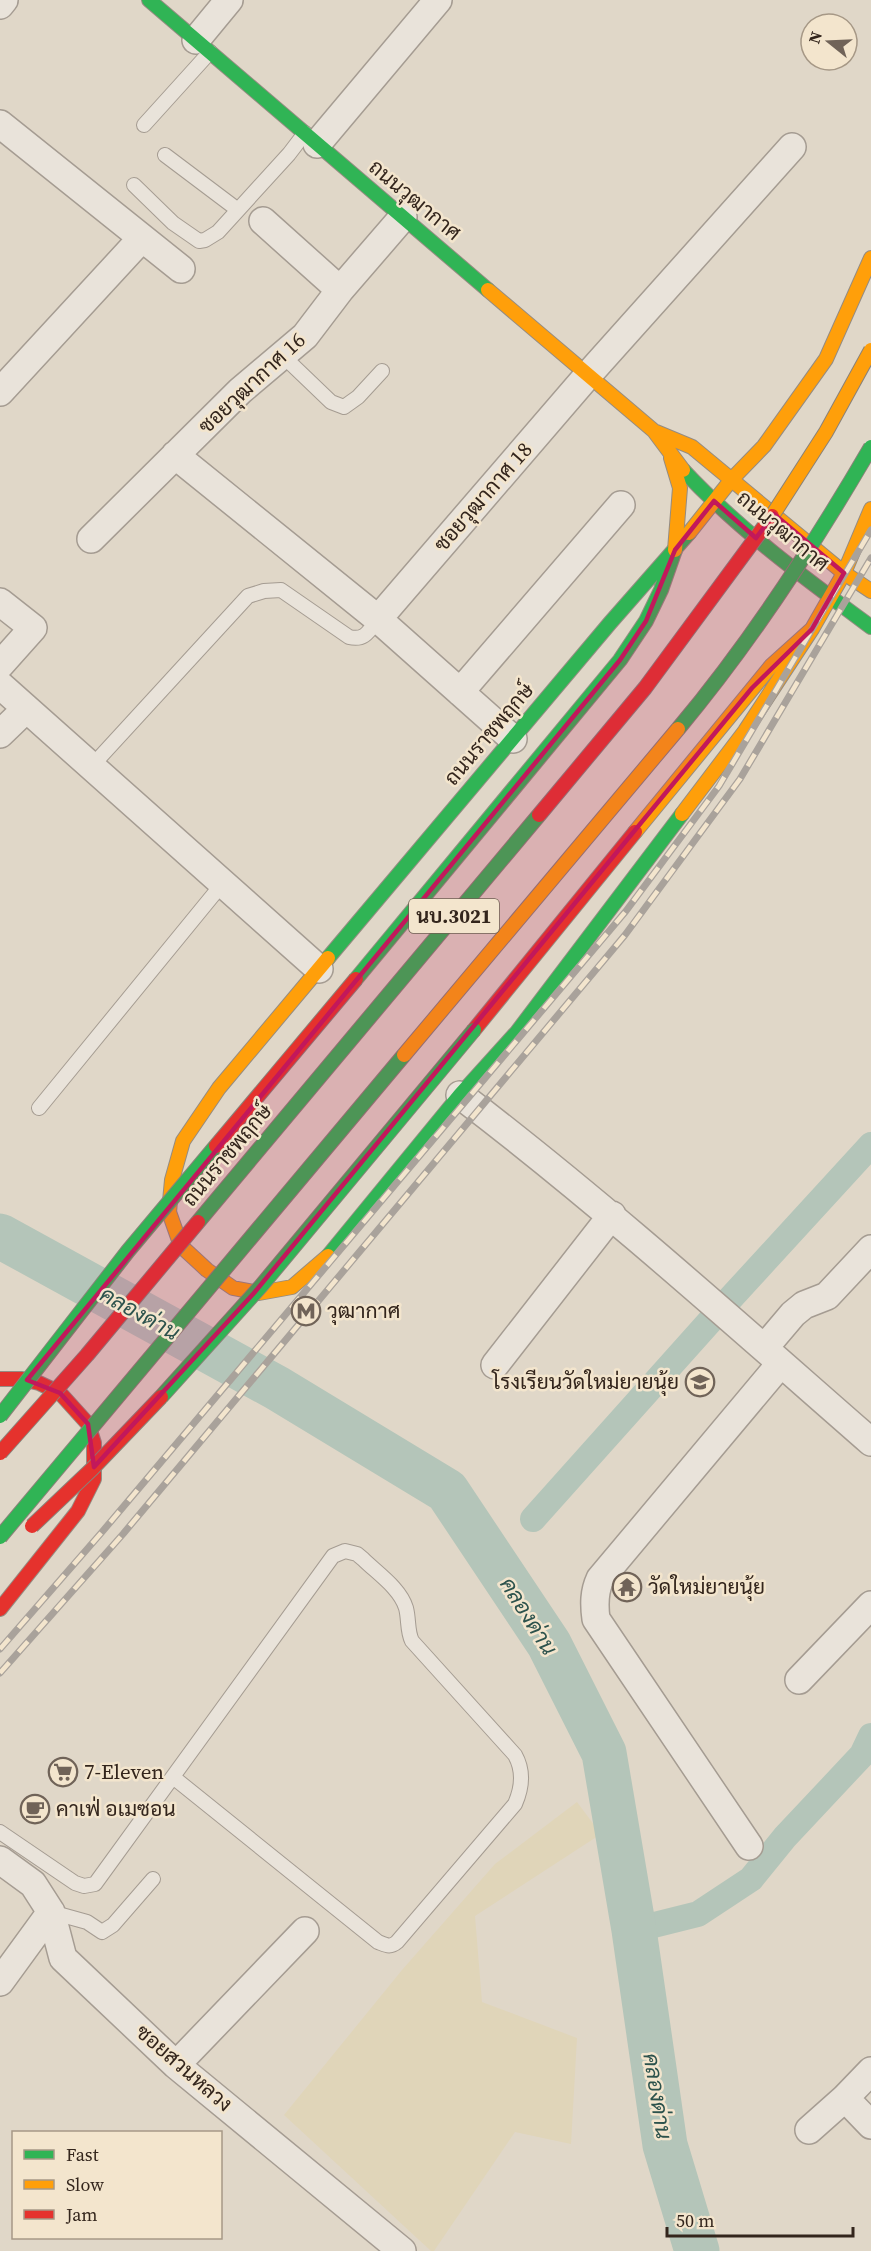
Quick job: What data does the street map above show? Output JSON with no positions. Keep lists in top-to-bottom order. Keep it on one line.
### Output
{"streets":{"main road":["ถนนวุฒากาศ","ถนนราชพฤกษ์","นบ.3021"],"street":["ซอยวุฒากาศ 16","ซอยวุฒากาศ 18","ซอยสวนหลวง"]},"crossings":[["ถนนวุฒากาศ","ซอยวุฒากาศ 16"],["ถนนวุฒากาศ","ซอยวุฒากาศ 18"],["ถนนวุฒากาศ","ถนนราชพฤกษ์"]],"water":["คลองด่าน"],"places":{"metro station":["วุฒากาศ"],"school or university":["โรงเรียนวัดใหม่ยายนุ้ย"],"temple":["วัดใหม่ยายนุ้ย"],"supermarket":["7-Eleven"],"cafe":["คาเฟ่ อเมซอน"]},"legend":["Fast","Slow","Jam"],"scale_bar":"50 m","north":"left"}
